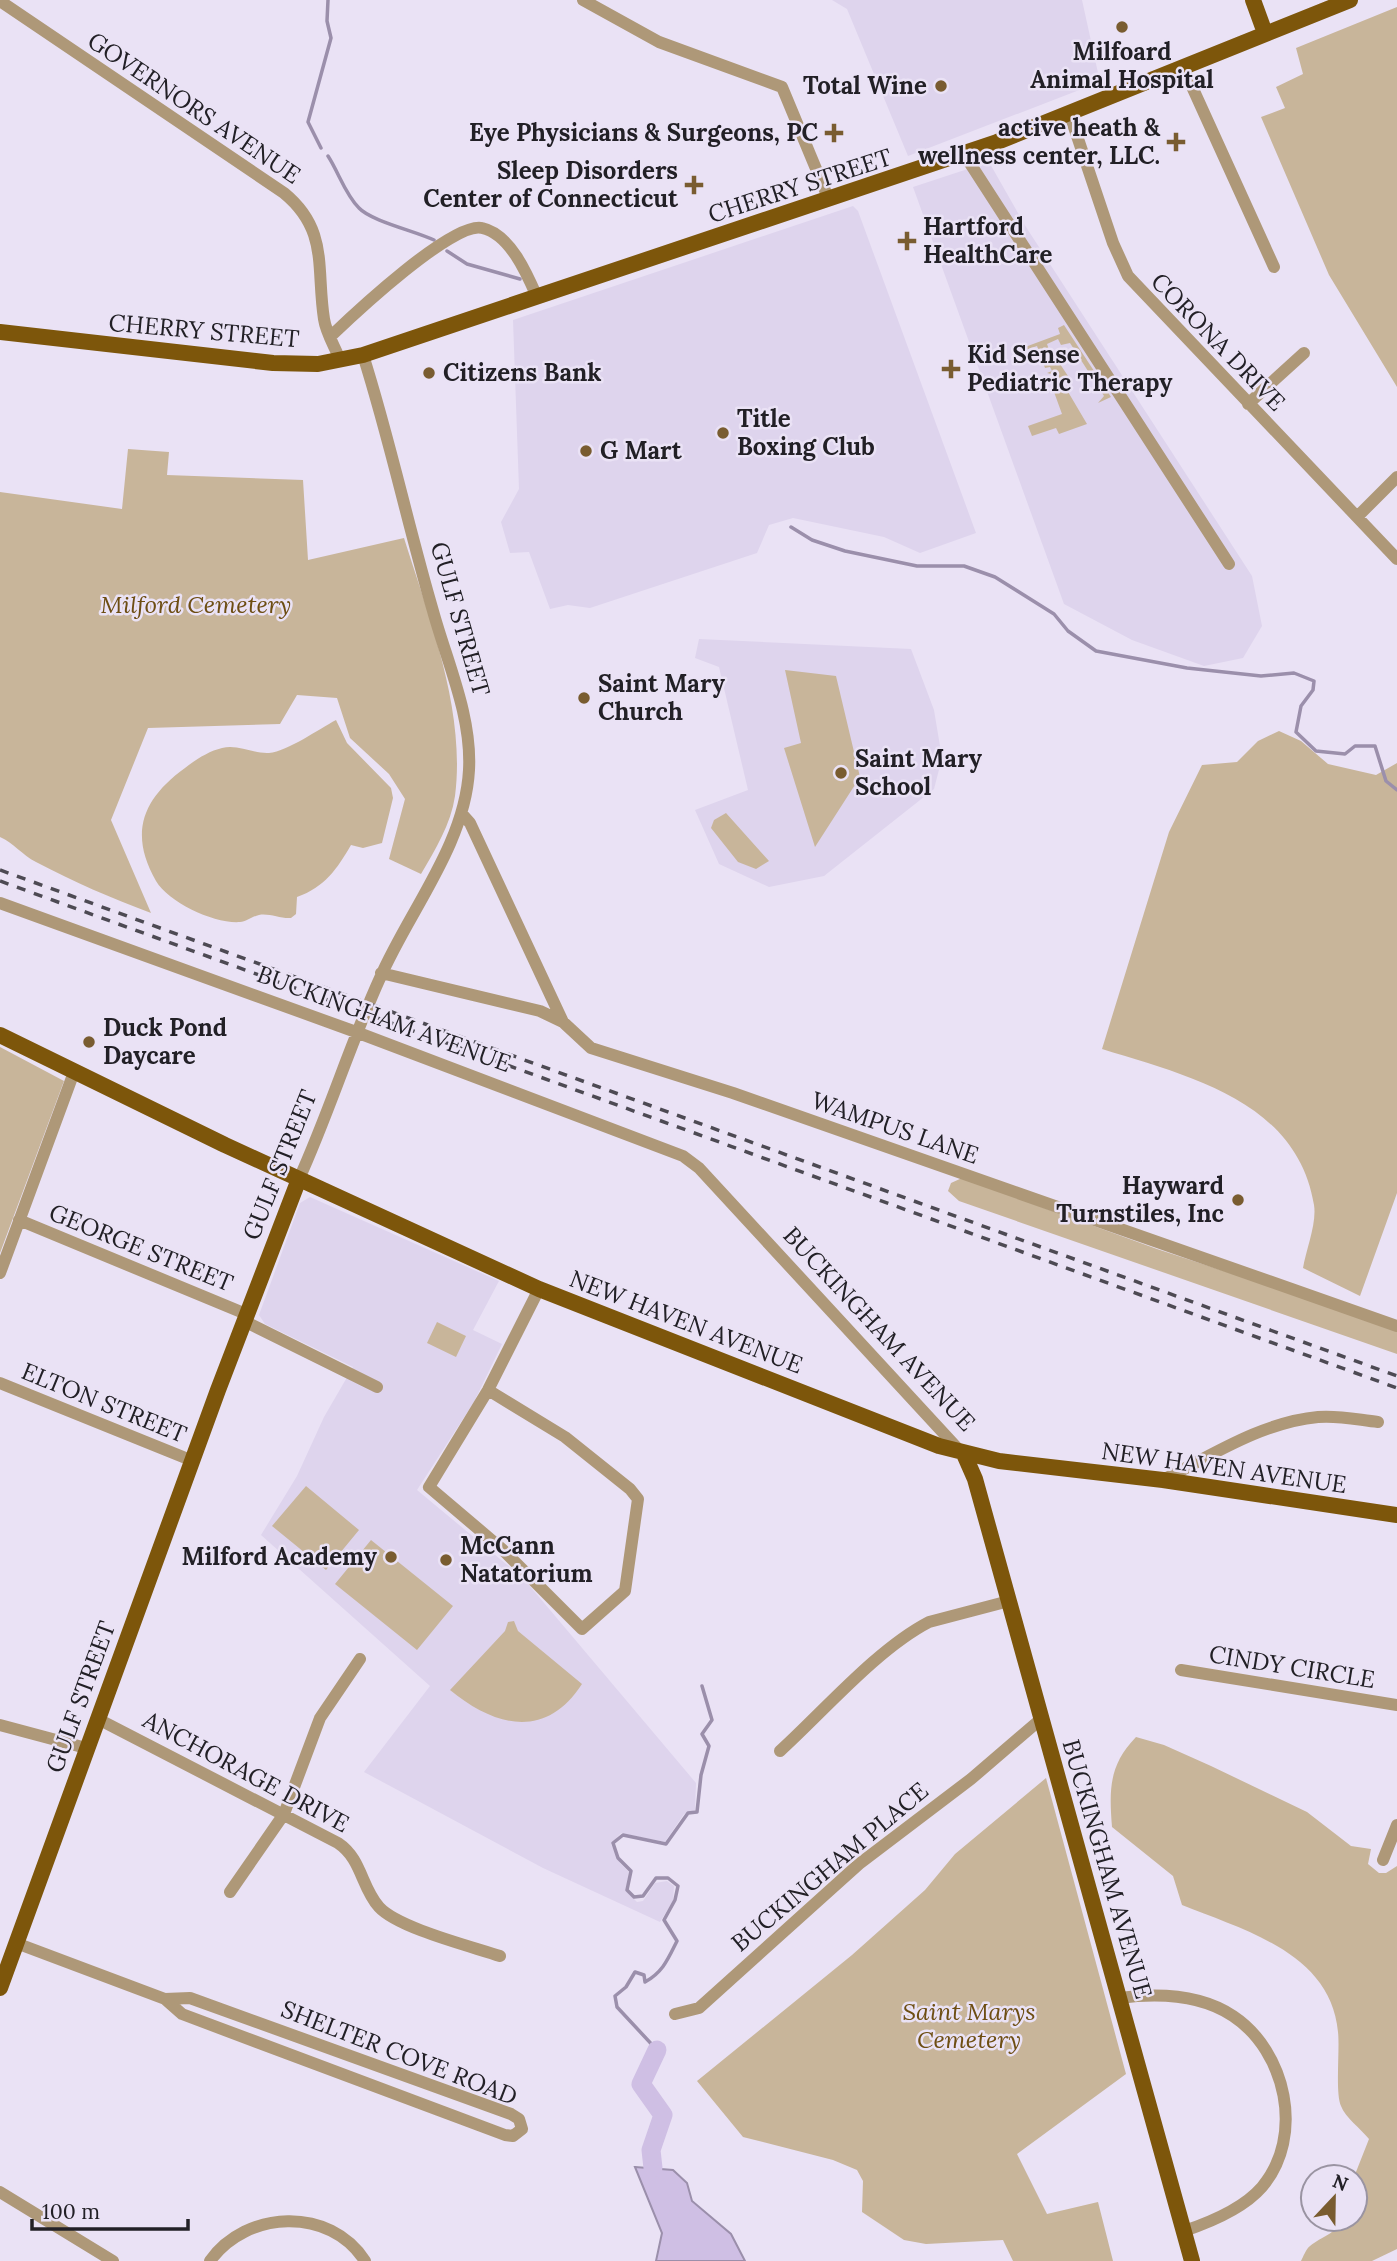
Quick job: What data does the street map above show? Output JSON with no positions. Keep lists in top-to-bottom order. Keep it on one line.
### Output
{"streets":{"main road":["CHERRY STREET","GULF STREET","BUCKINGHAM AVENUE","NEW HAVEN AVENUE"],"street":["GOVERNORS AVENUE","CORONA DRIVE","WAMPUS LANE","GEORGE STREET","ELTON STREET","CINDY CIRCLE","ANCHORAGE DRIVE","BUCKINGHAM PLACE","SHELTER COVE ROAD"]},"crossings":[["GOVERNORS AVENUE","CHERRY STREET"],["CHERRY STREET","CORONA DRIVE"],["CHERRY STREET","GULF STREET"],["GULF STREET","BUCKINGHAM AVENUE"],["GULF STREET","WAMPUS LANE"],["GULF STREET","GEORGE STREET"],["GULF STREET","NEW HAVEN AVENUE"],["GULF STREET","ELTON STREET"],["GULF STREET","ANCHORAGE DRIVE"],["GULF STREET","SHELTER COVE ROAD"],["BUCKINGHAM AVENUE","NEW HAVEN AVENUE"],["BUCKINGHAM AVENUE","BUCKINGHAM PLACE"]],"parks":["Milford Cemetery","Saint Marys Cemetery"],"places":{"other":["Milfoard Animal Hospital","Total Wine","Citizens Bank","Title Boxing Club","G Mart","Saint Mary Church","Saint Mary School","Duck Pond Daycare","Hayward Turnstiles, Inc","Milford Academy","McCann Natatorium"],"health":["Eye Physicians & Surgeons, PC","active heath & wellness center, LLC.","Sleep Disorders Center of Connecticut","Hartford HealthCare","Kid Sense Pediatric Therapy"]},"scale_bar":"100 m","north":"top"}
